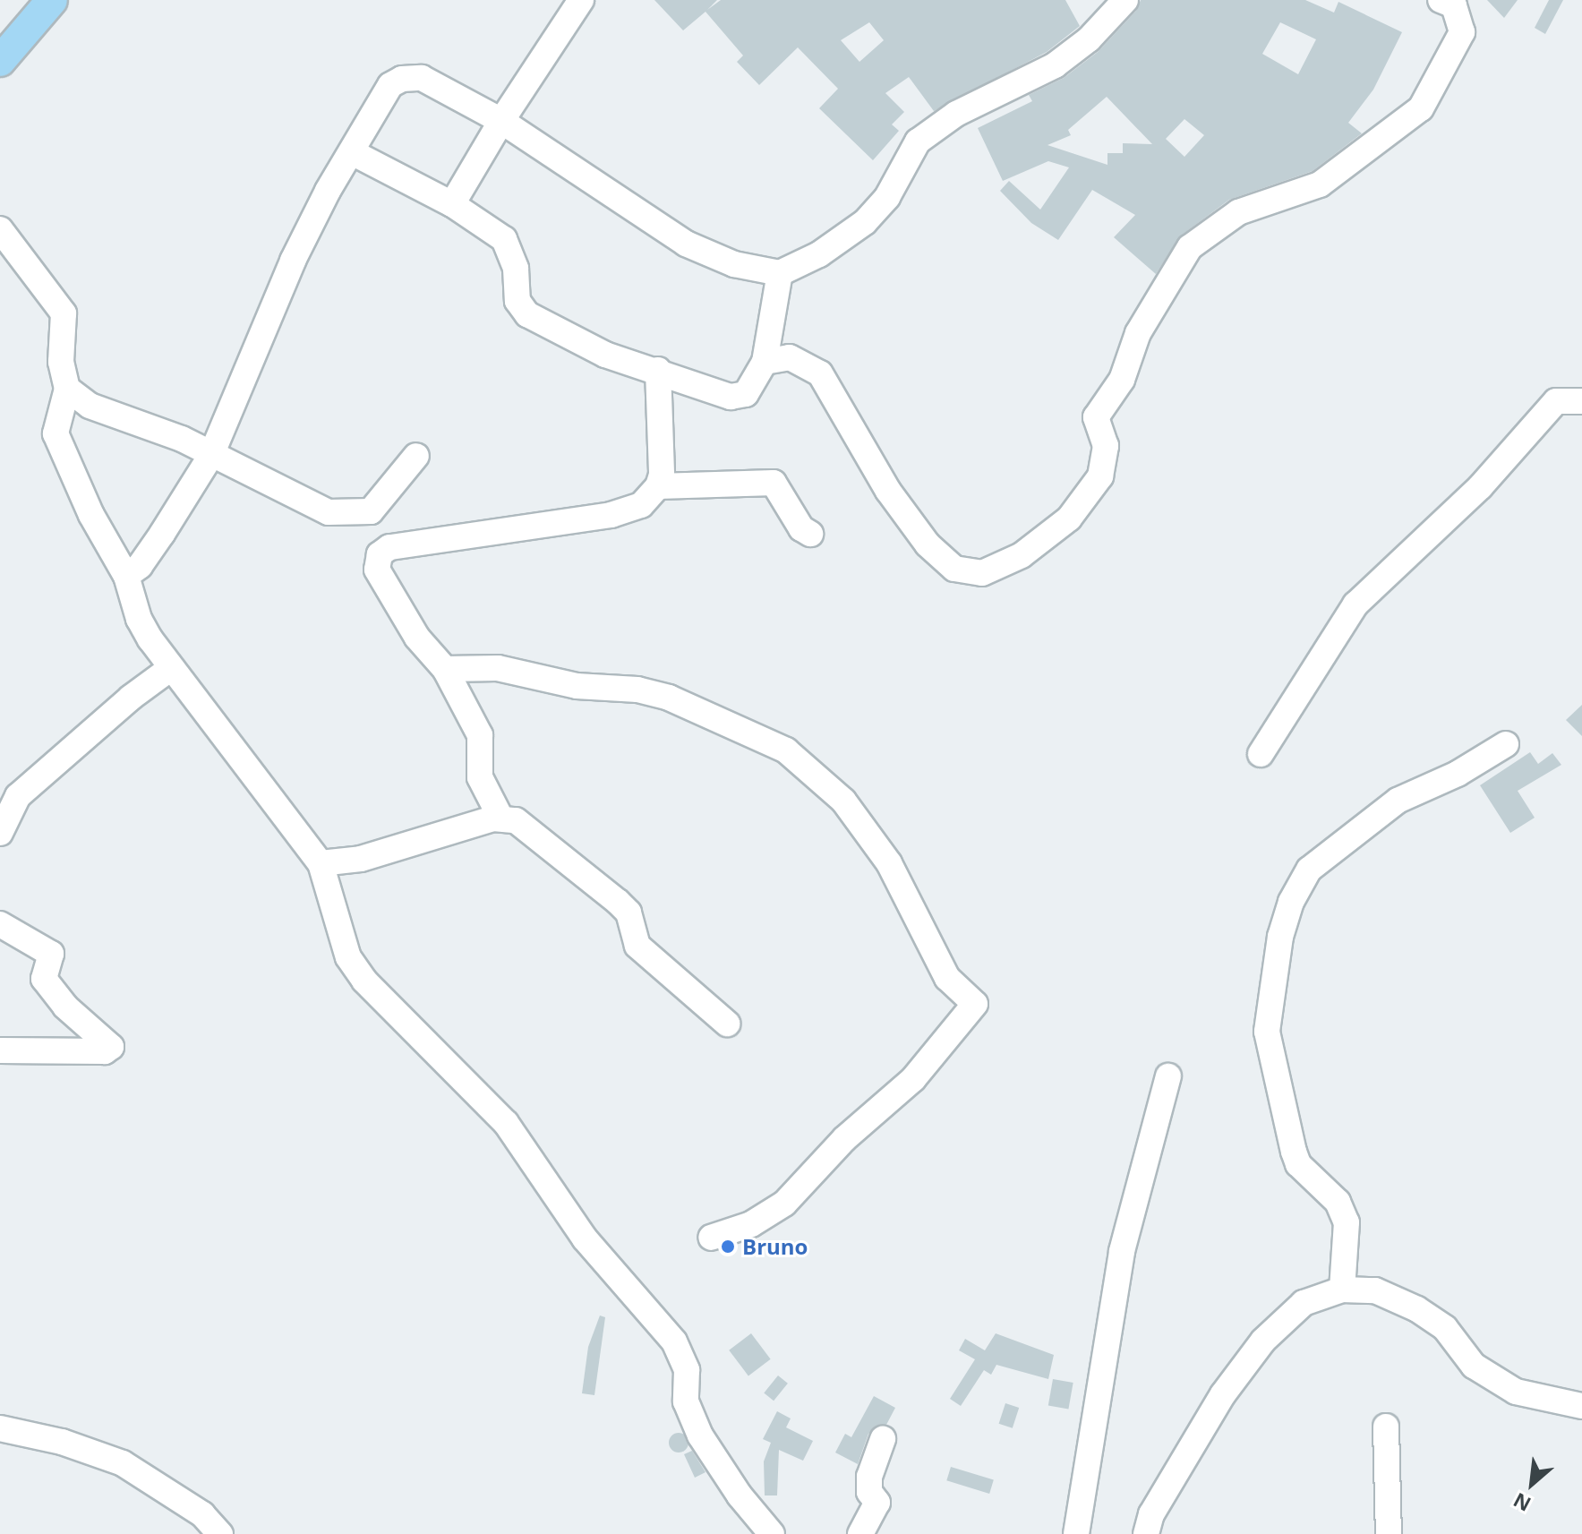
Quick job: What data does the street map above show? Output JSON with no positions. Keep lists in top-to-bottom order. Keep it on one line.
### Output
{"places":["Bruno"],"north":"bottom left"}
